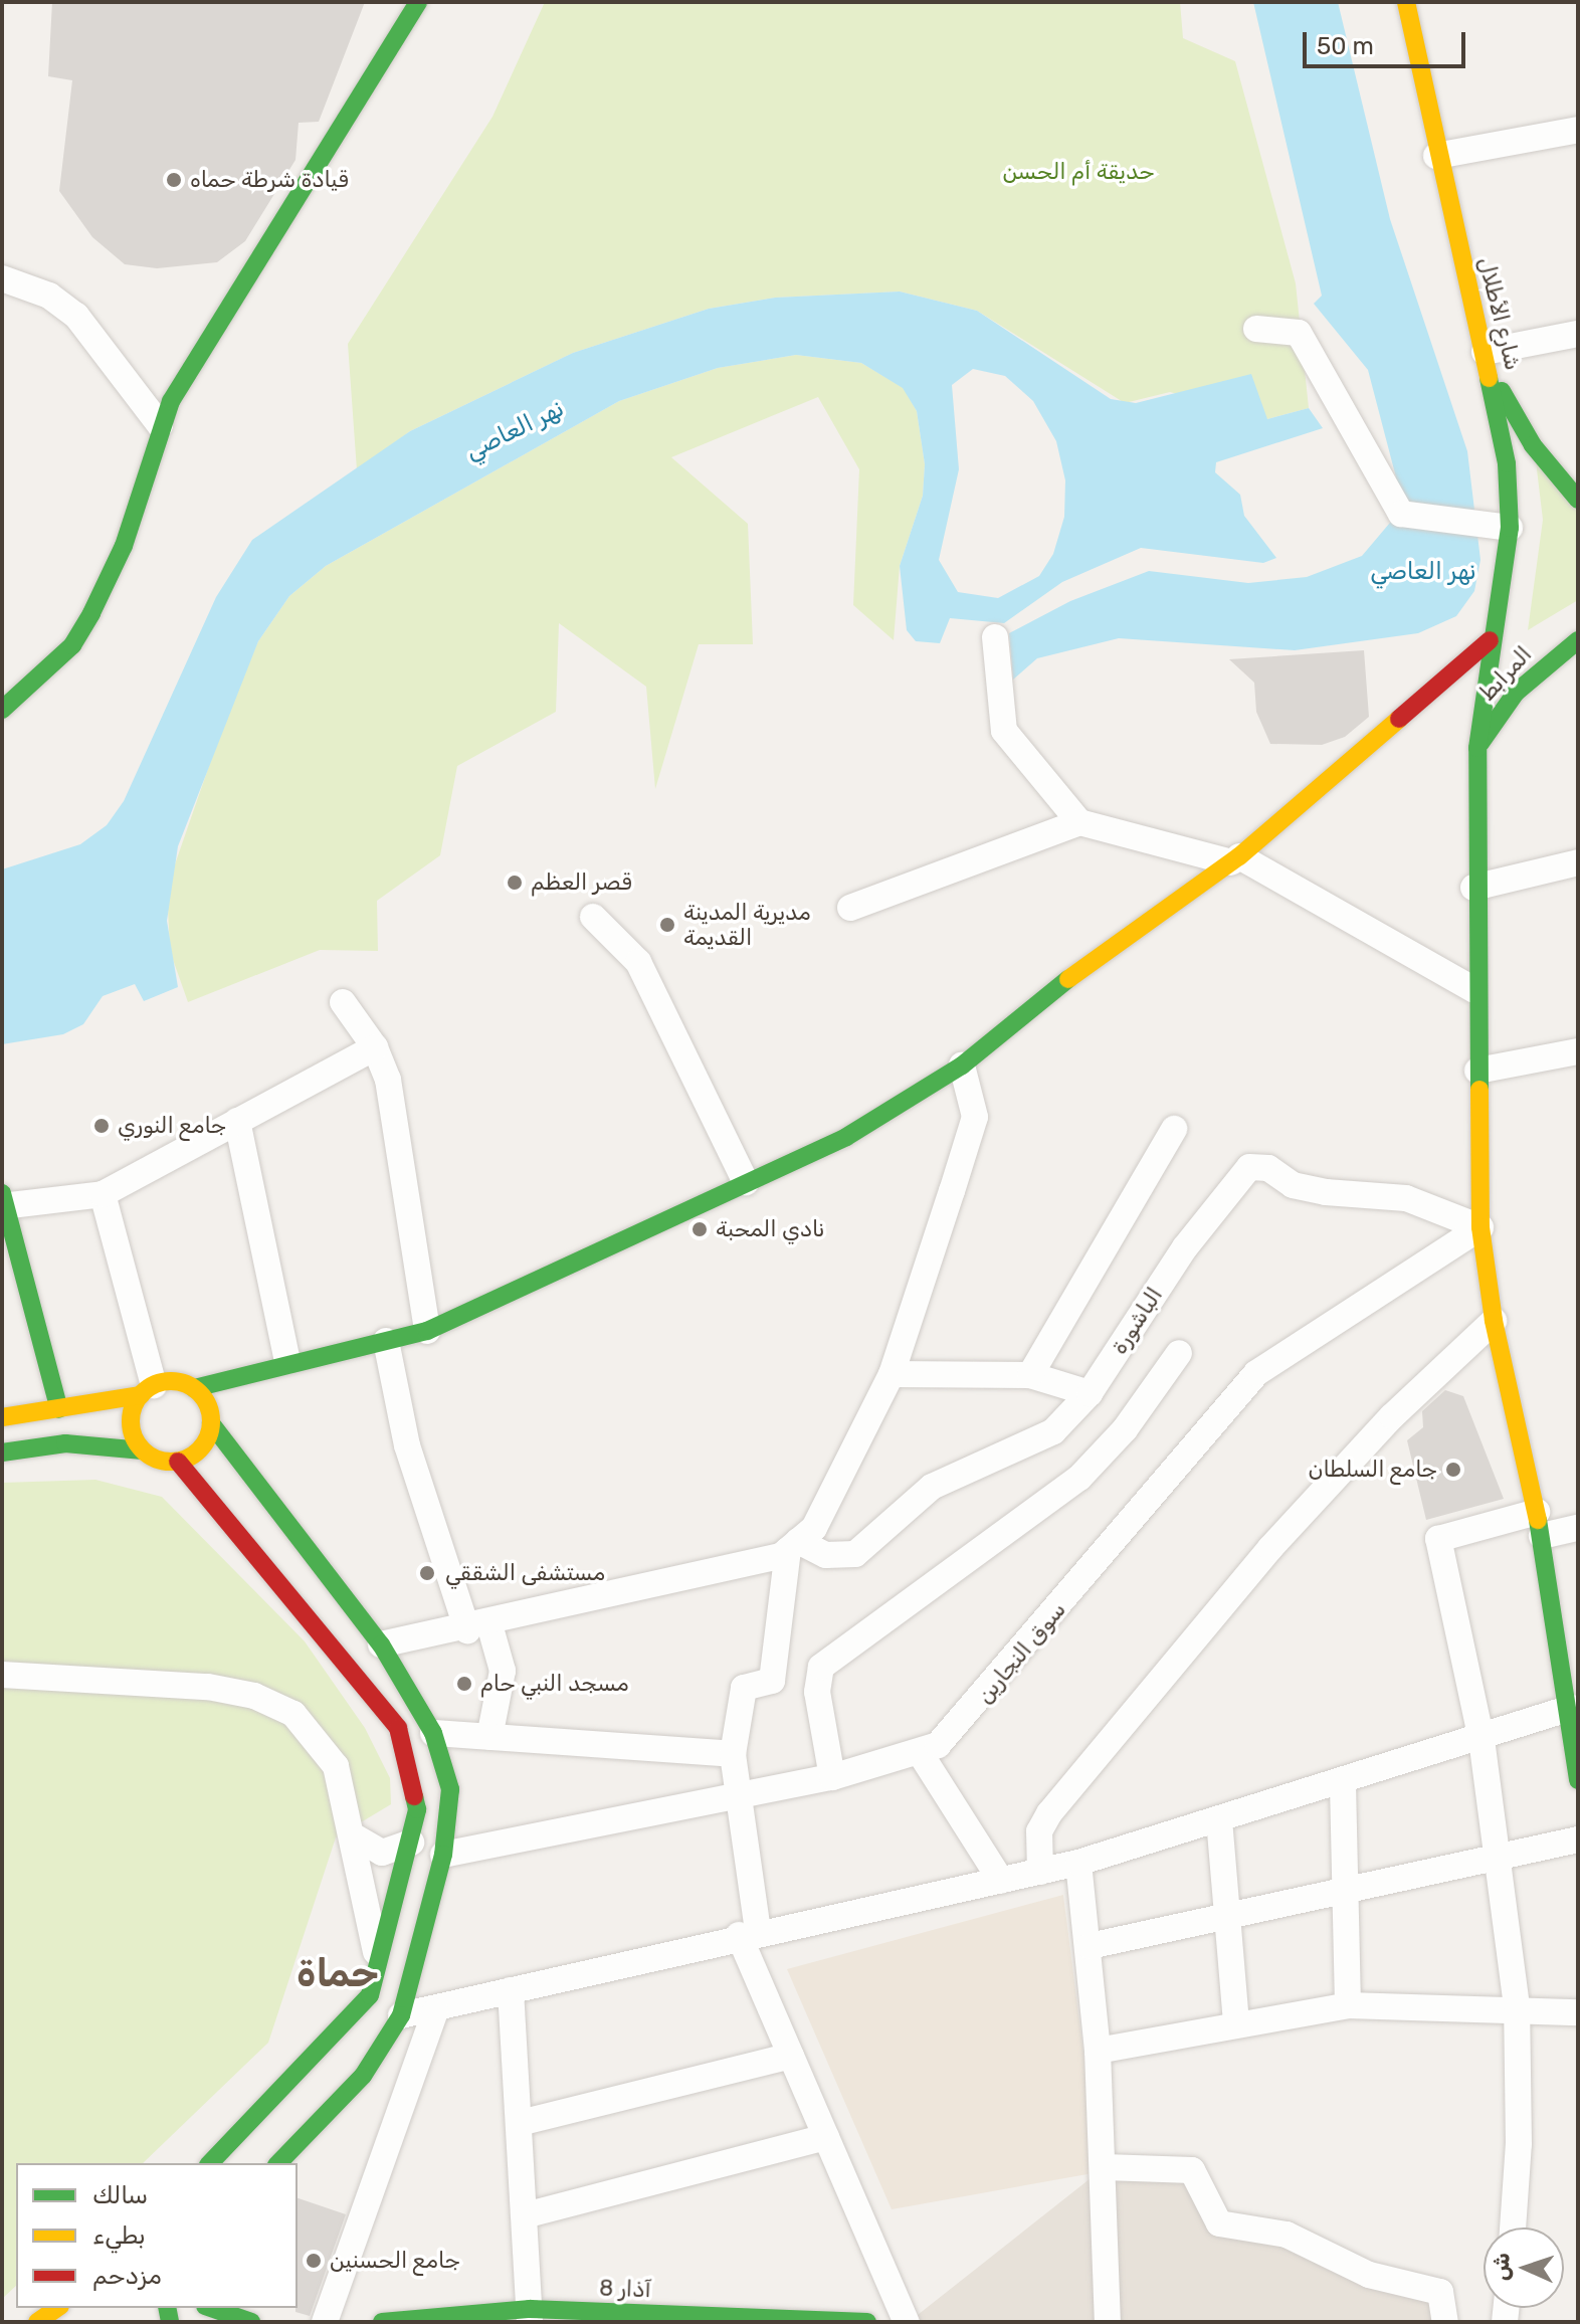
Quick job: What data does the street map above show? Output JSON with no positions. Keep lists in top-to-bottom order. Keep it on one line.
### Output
{"streets":{"main road":["شارع الأطلال","المرابط","8 آذار"],"street":["الباشورة","سوق النجارين"]},"crossings":[["شارع الأطلال","المرابط"],["شارع الأطلال","الباشورة"],["شارع الأطلال","سوق النجارين"],["الباشورة","سوق النجارين"]],"districts":["حماة"],"water":["نهر العاصي"],"parks":["حديقة أم الحسن"],"places":["قيادة شرطة حماه","قصر العظم","مديرية المدينة القديمة","جامع النوري","نادي المحبة","جامع السلطان","مستشفى الشققي","مسجد النبي حام","جامع الحسنين"],"legend":["سالك","بطيء","مزدحم"],"scale_bar":"50 m","north":"left"}
